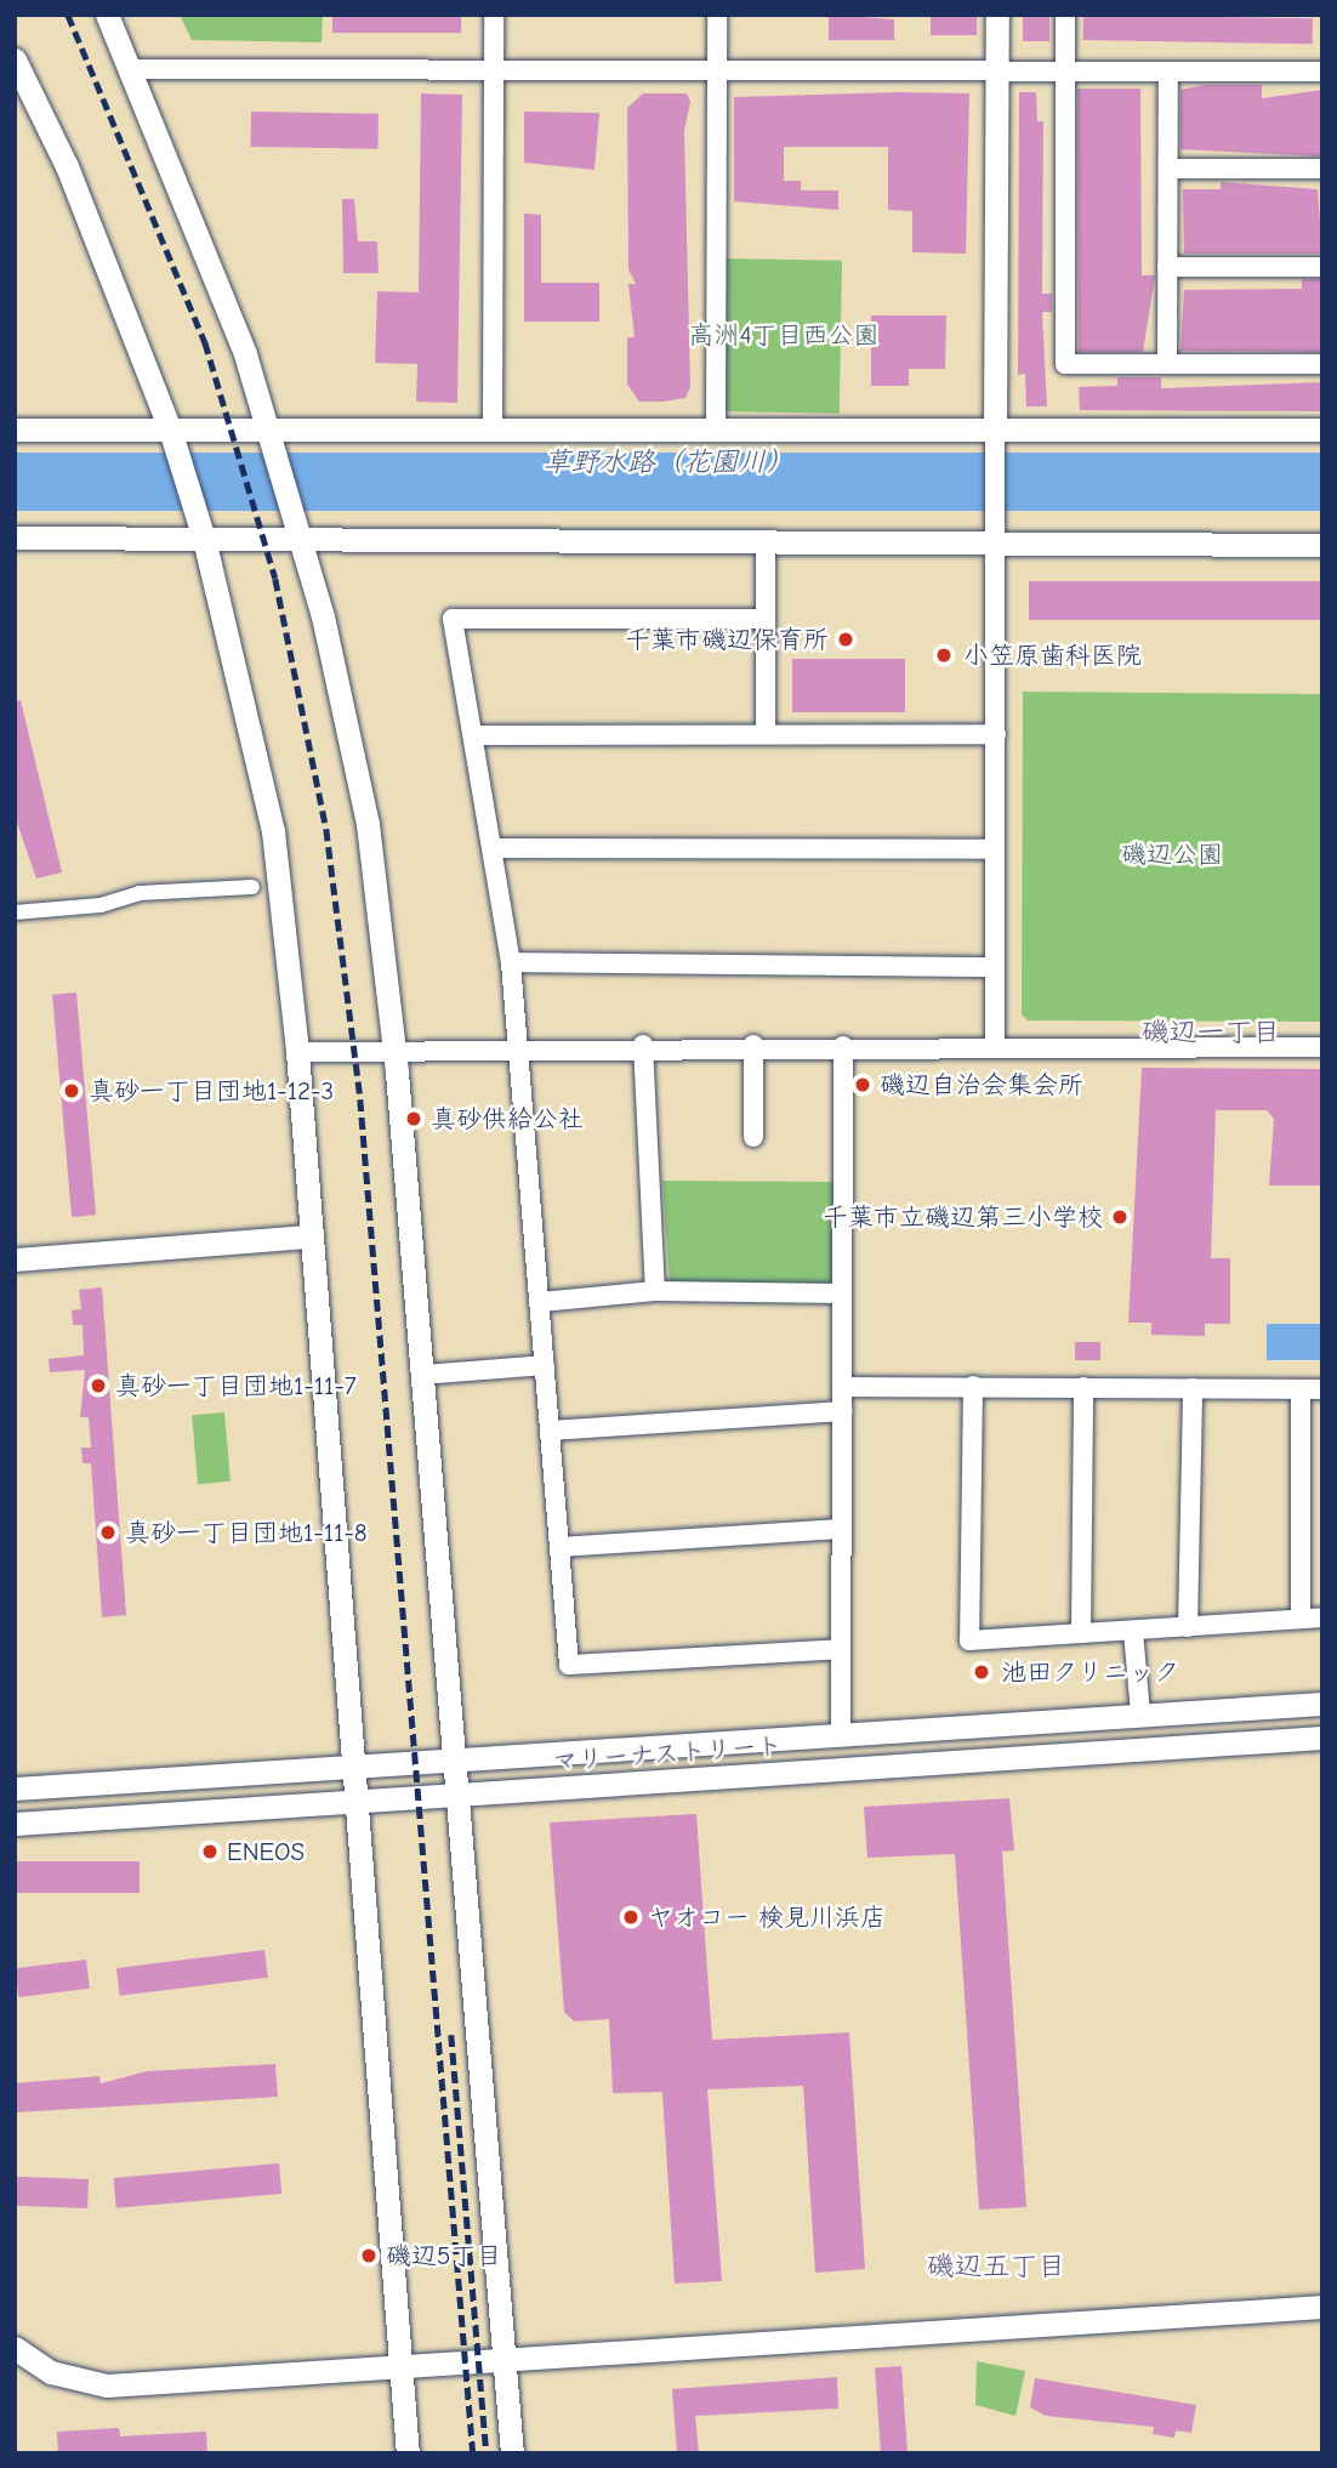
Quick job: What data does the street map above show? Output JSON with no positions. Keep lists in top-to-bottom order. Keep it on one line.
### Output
{"streets":{"street":["マリーナストリート"]},"districts":["磯辺一丁目","磯辺五丁目"],"water":["草野水路（花園川）"],"parks":["高洲4丁目西公園","磯辺公園"],"places":["千葉市磯辺保育所","小笠原歯科医院","磯辺自治会集会所","真砂一丁目団地1-12-3","真砂供給公社","千葉市立磯辺第三小学校","真砂一丁目団地1-11-7","真砂一丁目団地1-11-8","池田クリニック","ENEOS","ヤオコー 検見川浜店","磯辺5丁目"]}
